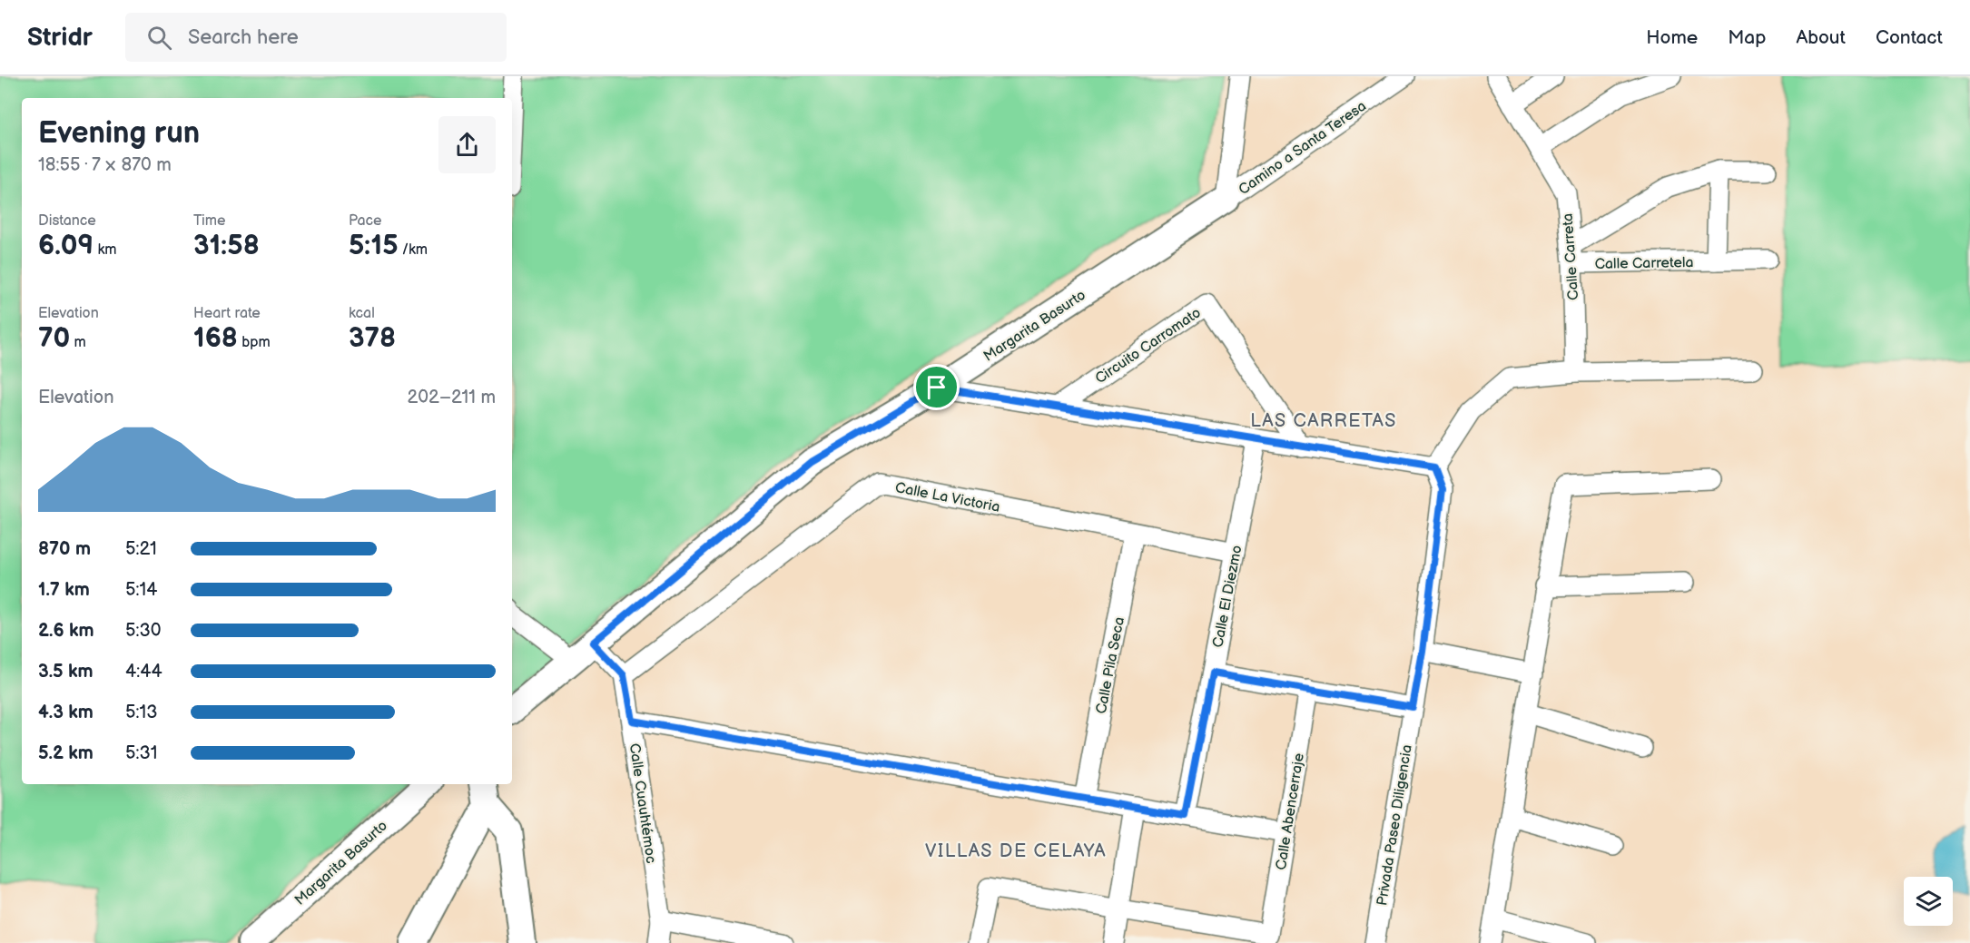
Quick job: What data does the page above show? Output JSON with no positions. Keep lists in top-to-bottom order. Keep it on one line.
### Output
{"streets":{"street":["Camino a Santa Teresa","Calle Carreta","Calle Carretela","Margarita Basurto","Circuito Carromato","Calle La Victoria","Calle El Diezmo","Calle Pila Seca","Calle Cuauhtémoc","Calle Abencerraje","Privada Paseo Diligencia"]},"crossings":[["Camino a Santa Teresa","Margarita Basurto"],["Calle Carreta","Calle Carretela"],["Calle La Victoria","Calle El Diezmo"],["Calle La Victoria","Calle Pila Seca"],["Calle La Victoria","Calle Cuauhtémoc"]],"districts":["LAS CARRETAS","VILLAS DE CELAYA"],"page":{"header":"Stridr","search":"Search here","nav":["Home","Map","About","Contact"],"heading":["Evening run","18:55 · 7 × 870 m"],"stats":[["Distance","6.09 km"],["Time","31:58"],["Pace","5:15 /km"],["Elevation","70 m"],["Heart rate","168 bpm"],["kcal","378"]],"chart":["Elevation","202–211 m"],"list":[{"name":"870 m","note":"5:21"},{"name":"1.7 km","note":"5:14"},{"name":"2.6 km","note":"5:30"},{"name":"3.5 km","note":"4:44"},{"name":"4.3 km","note":"5:13"},{"name":"5.2 km","note":"5:31"}]}}
